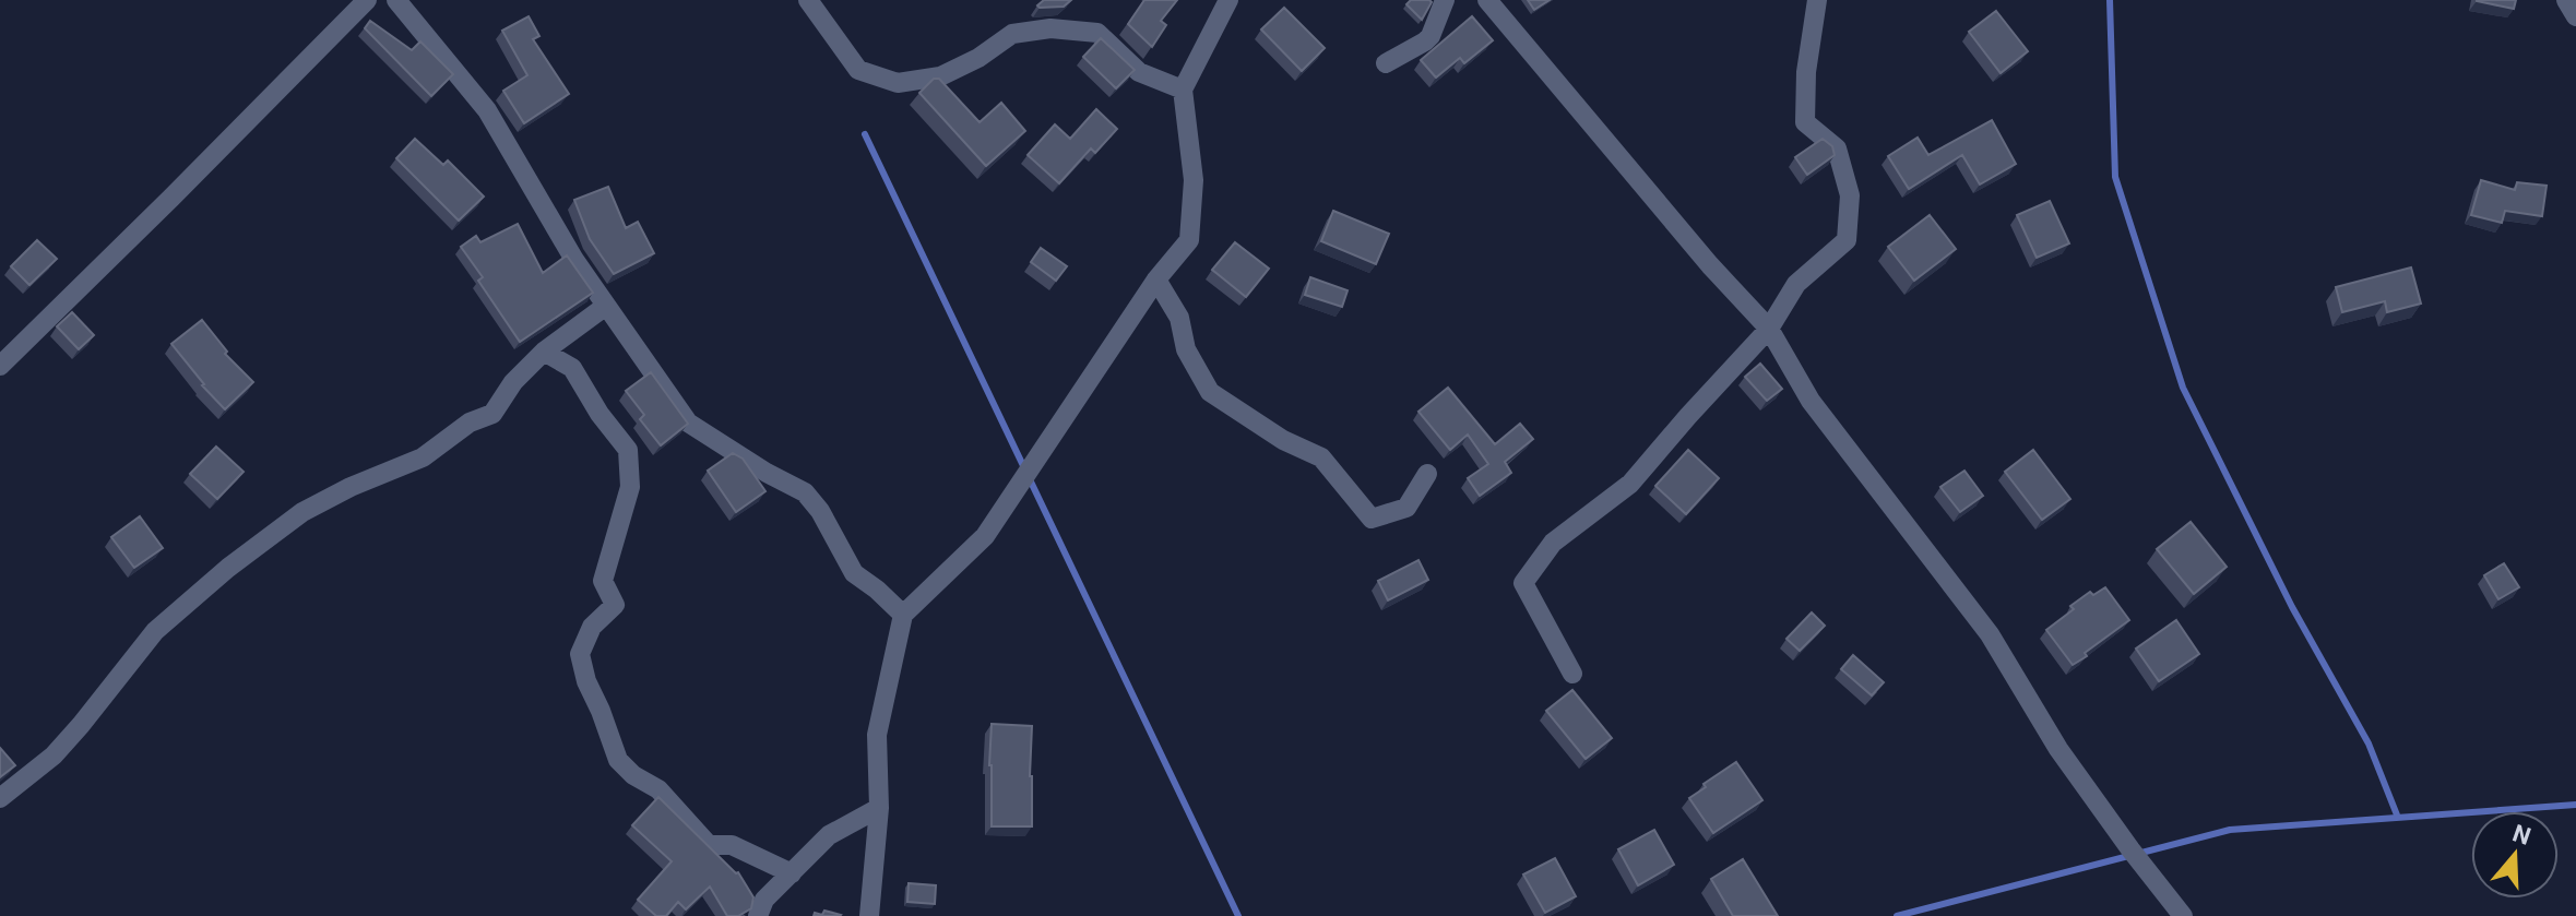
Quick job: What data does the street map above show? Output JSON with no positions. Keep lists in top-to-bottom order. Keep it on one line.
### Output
{"north":"top"}
